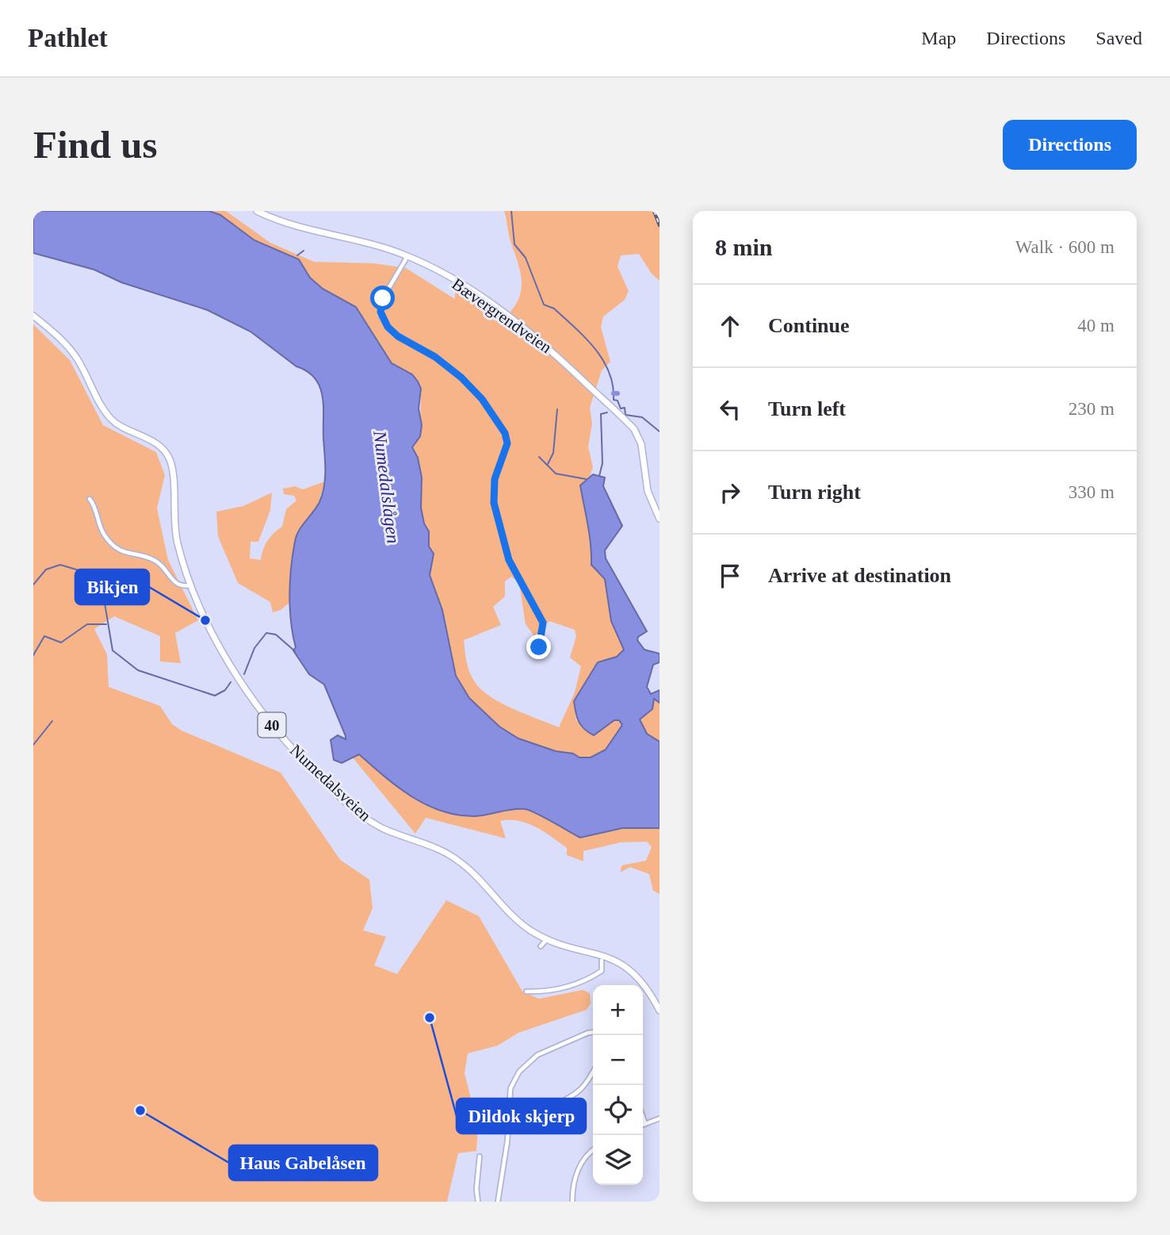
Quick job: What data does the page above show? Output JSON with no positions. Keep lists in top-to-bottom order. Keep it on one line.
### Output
{"streets":{"main road":["Bævergrendveien","40","Numedalsveien"]},"water":["Numedalslågen"],"places":["Bikjen","Dildok skjerp","Haus Gabelåsen"],"page":{"header":"Pathlet","nav":["Map","Directions","Saved"],"buttons":"Directions","title":"Find us","heading":["8 min","Walk · 600 m"],"list":[["Continue","40 m"],["Turn left","230 m"],["Turn right","330 m"],"Arrive at destination"],"map_buttons":["+","−"]}}
